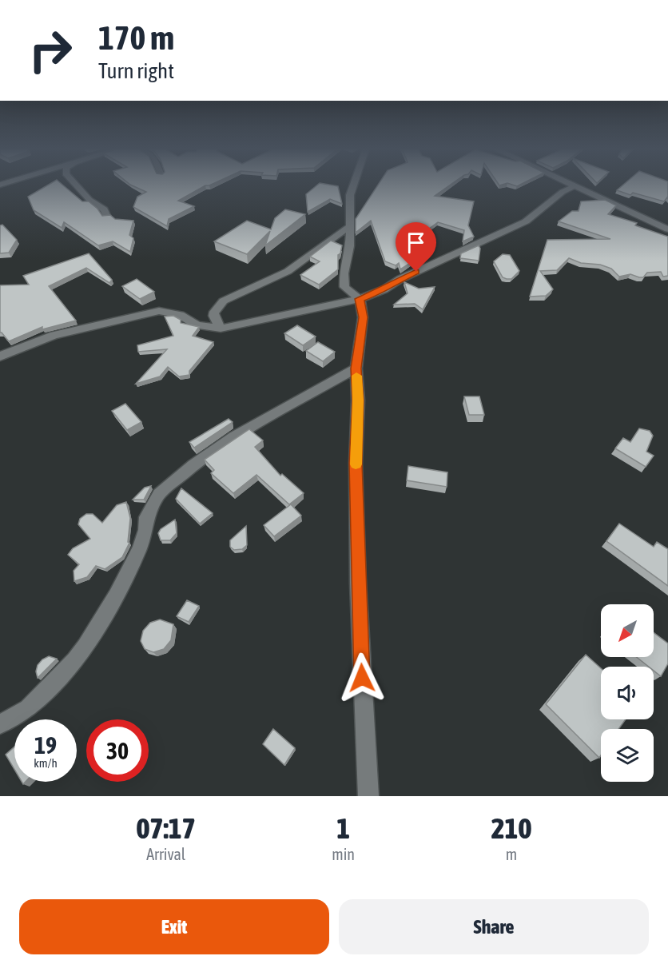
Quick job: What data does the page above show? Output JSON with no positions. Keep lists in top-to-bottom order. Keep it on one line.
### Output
{"north":"bottom left","page":{"turn":["170 m","Turn right"],"speed":"19 km/h","limit":"30","eta":["07:17","Arrival","1","min","210","m"],"buttons":["Exit","Share"]}}
